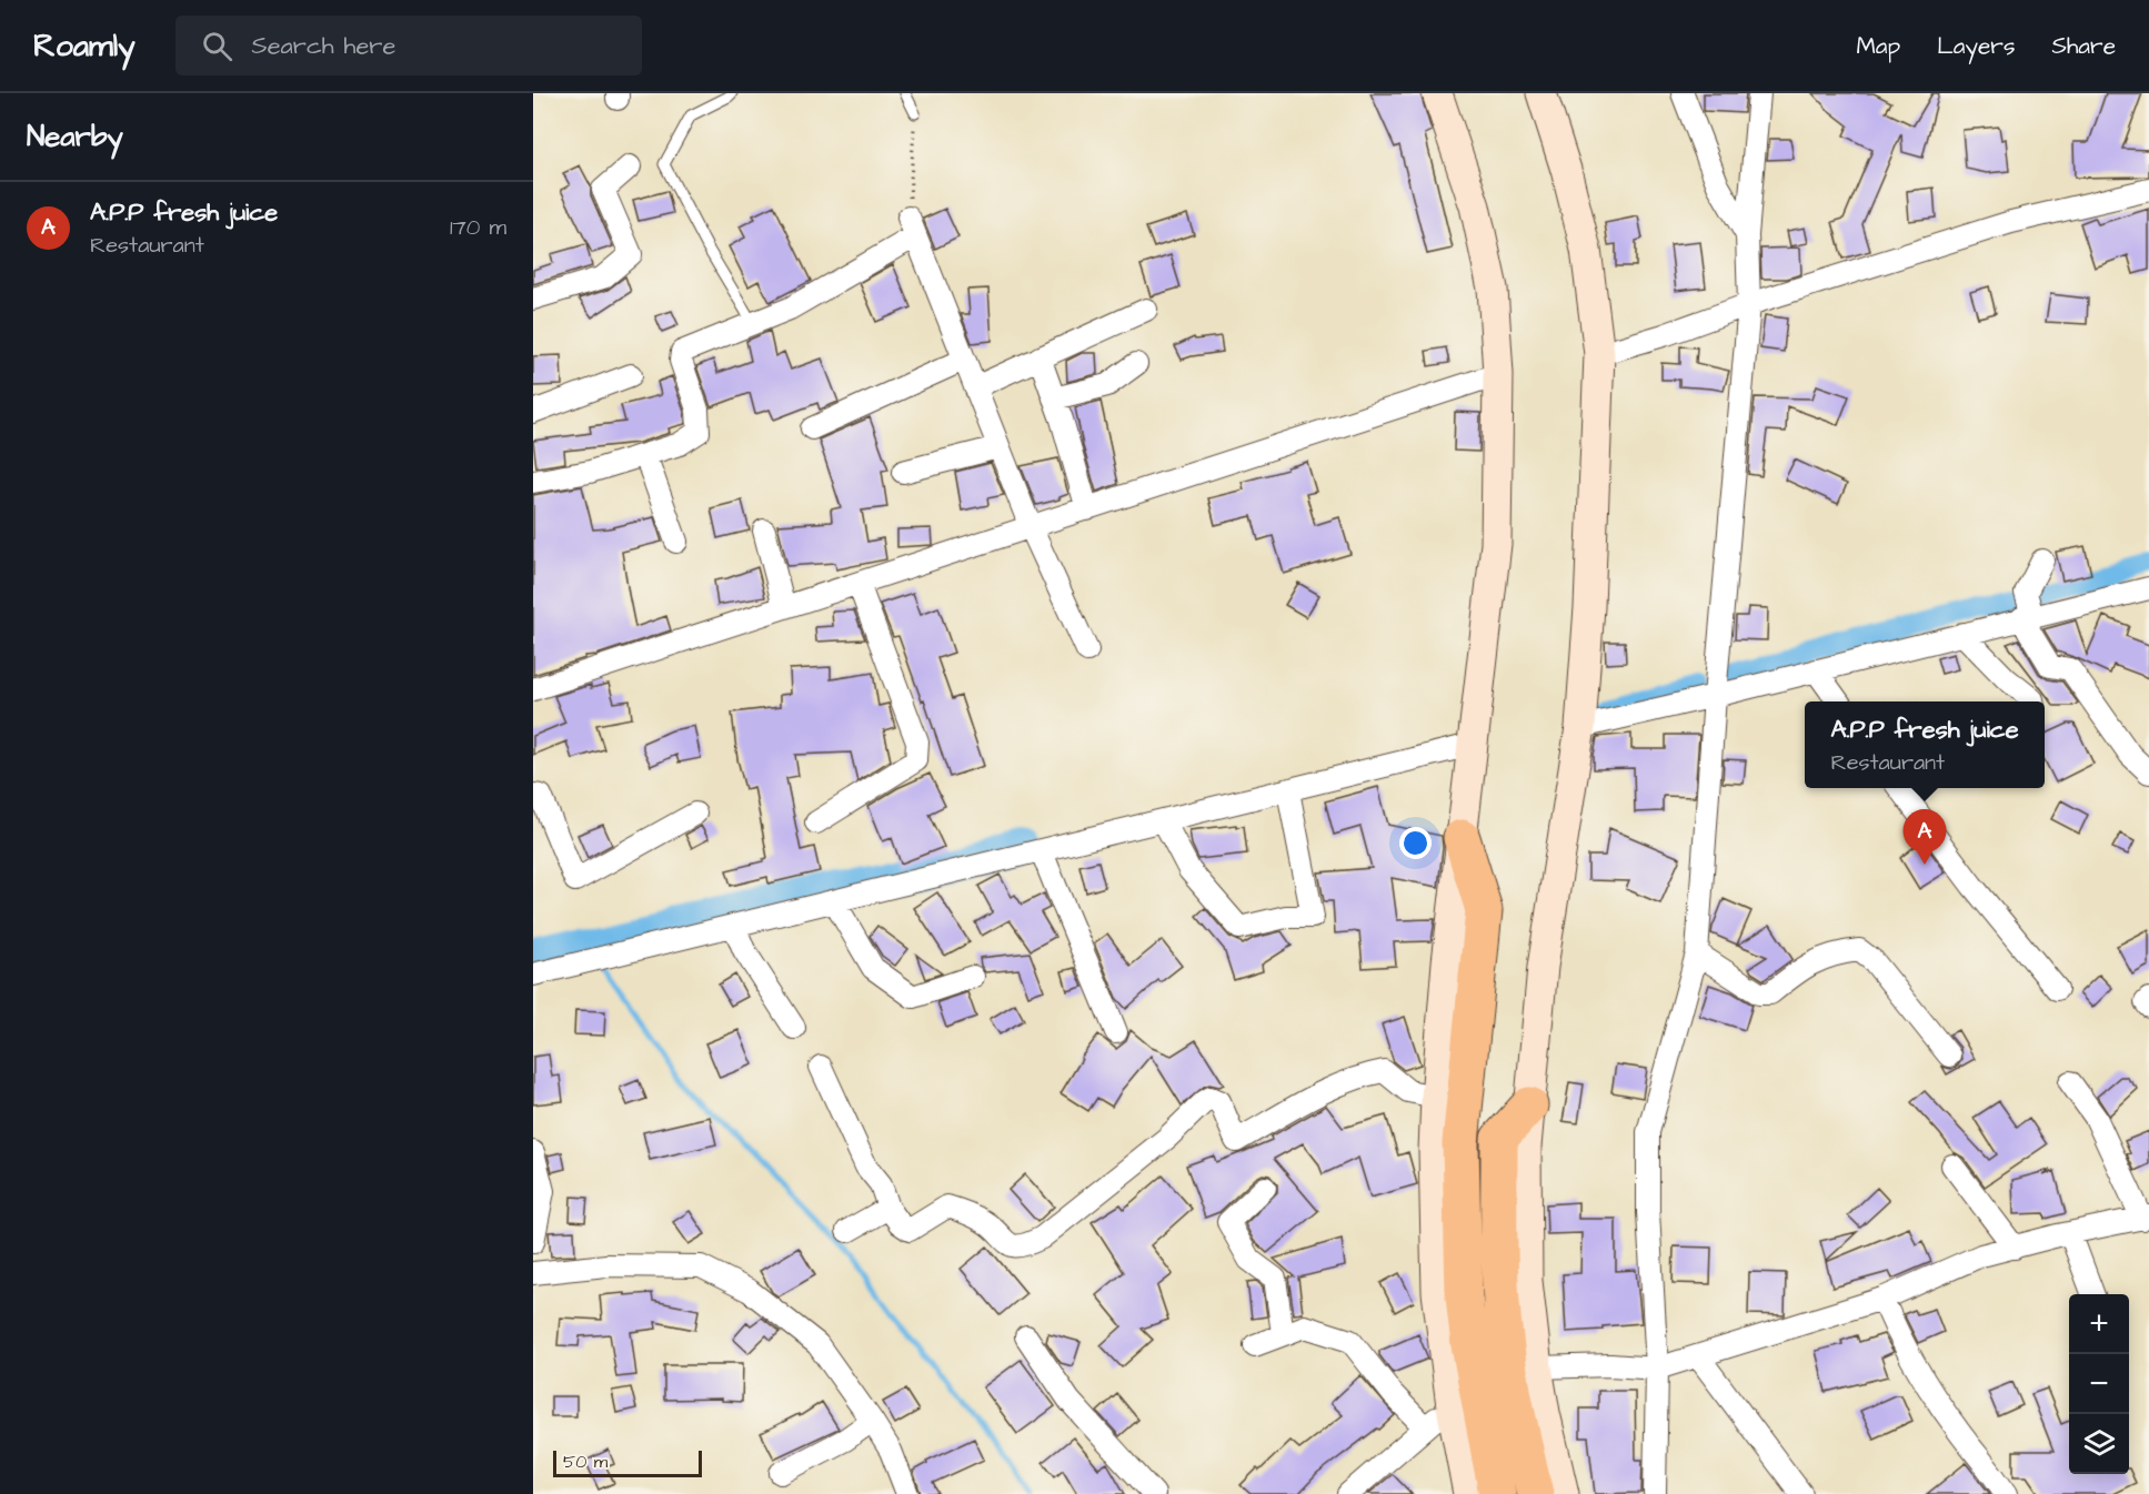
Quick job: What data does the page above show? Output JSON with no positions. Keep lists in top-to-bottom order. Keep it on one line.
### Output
{"scale_bar":"50 m","page":{"header":"Roamly","search":"Search here","nav":["Map","Layers","Share"],"heading":"Nearby","list":[{"mark":"A","name":"A.P.P fresh juice","note":"Restaurant","value":"170 m"}],"popup":["A.P.P fresh juice","Restaurant"],"pins":"A","map_buttons":["+","−"],"scale":"50 m"}}
